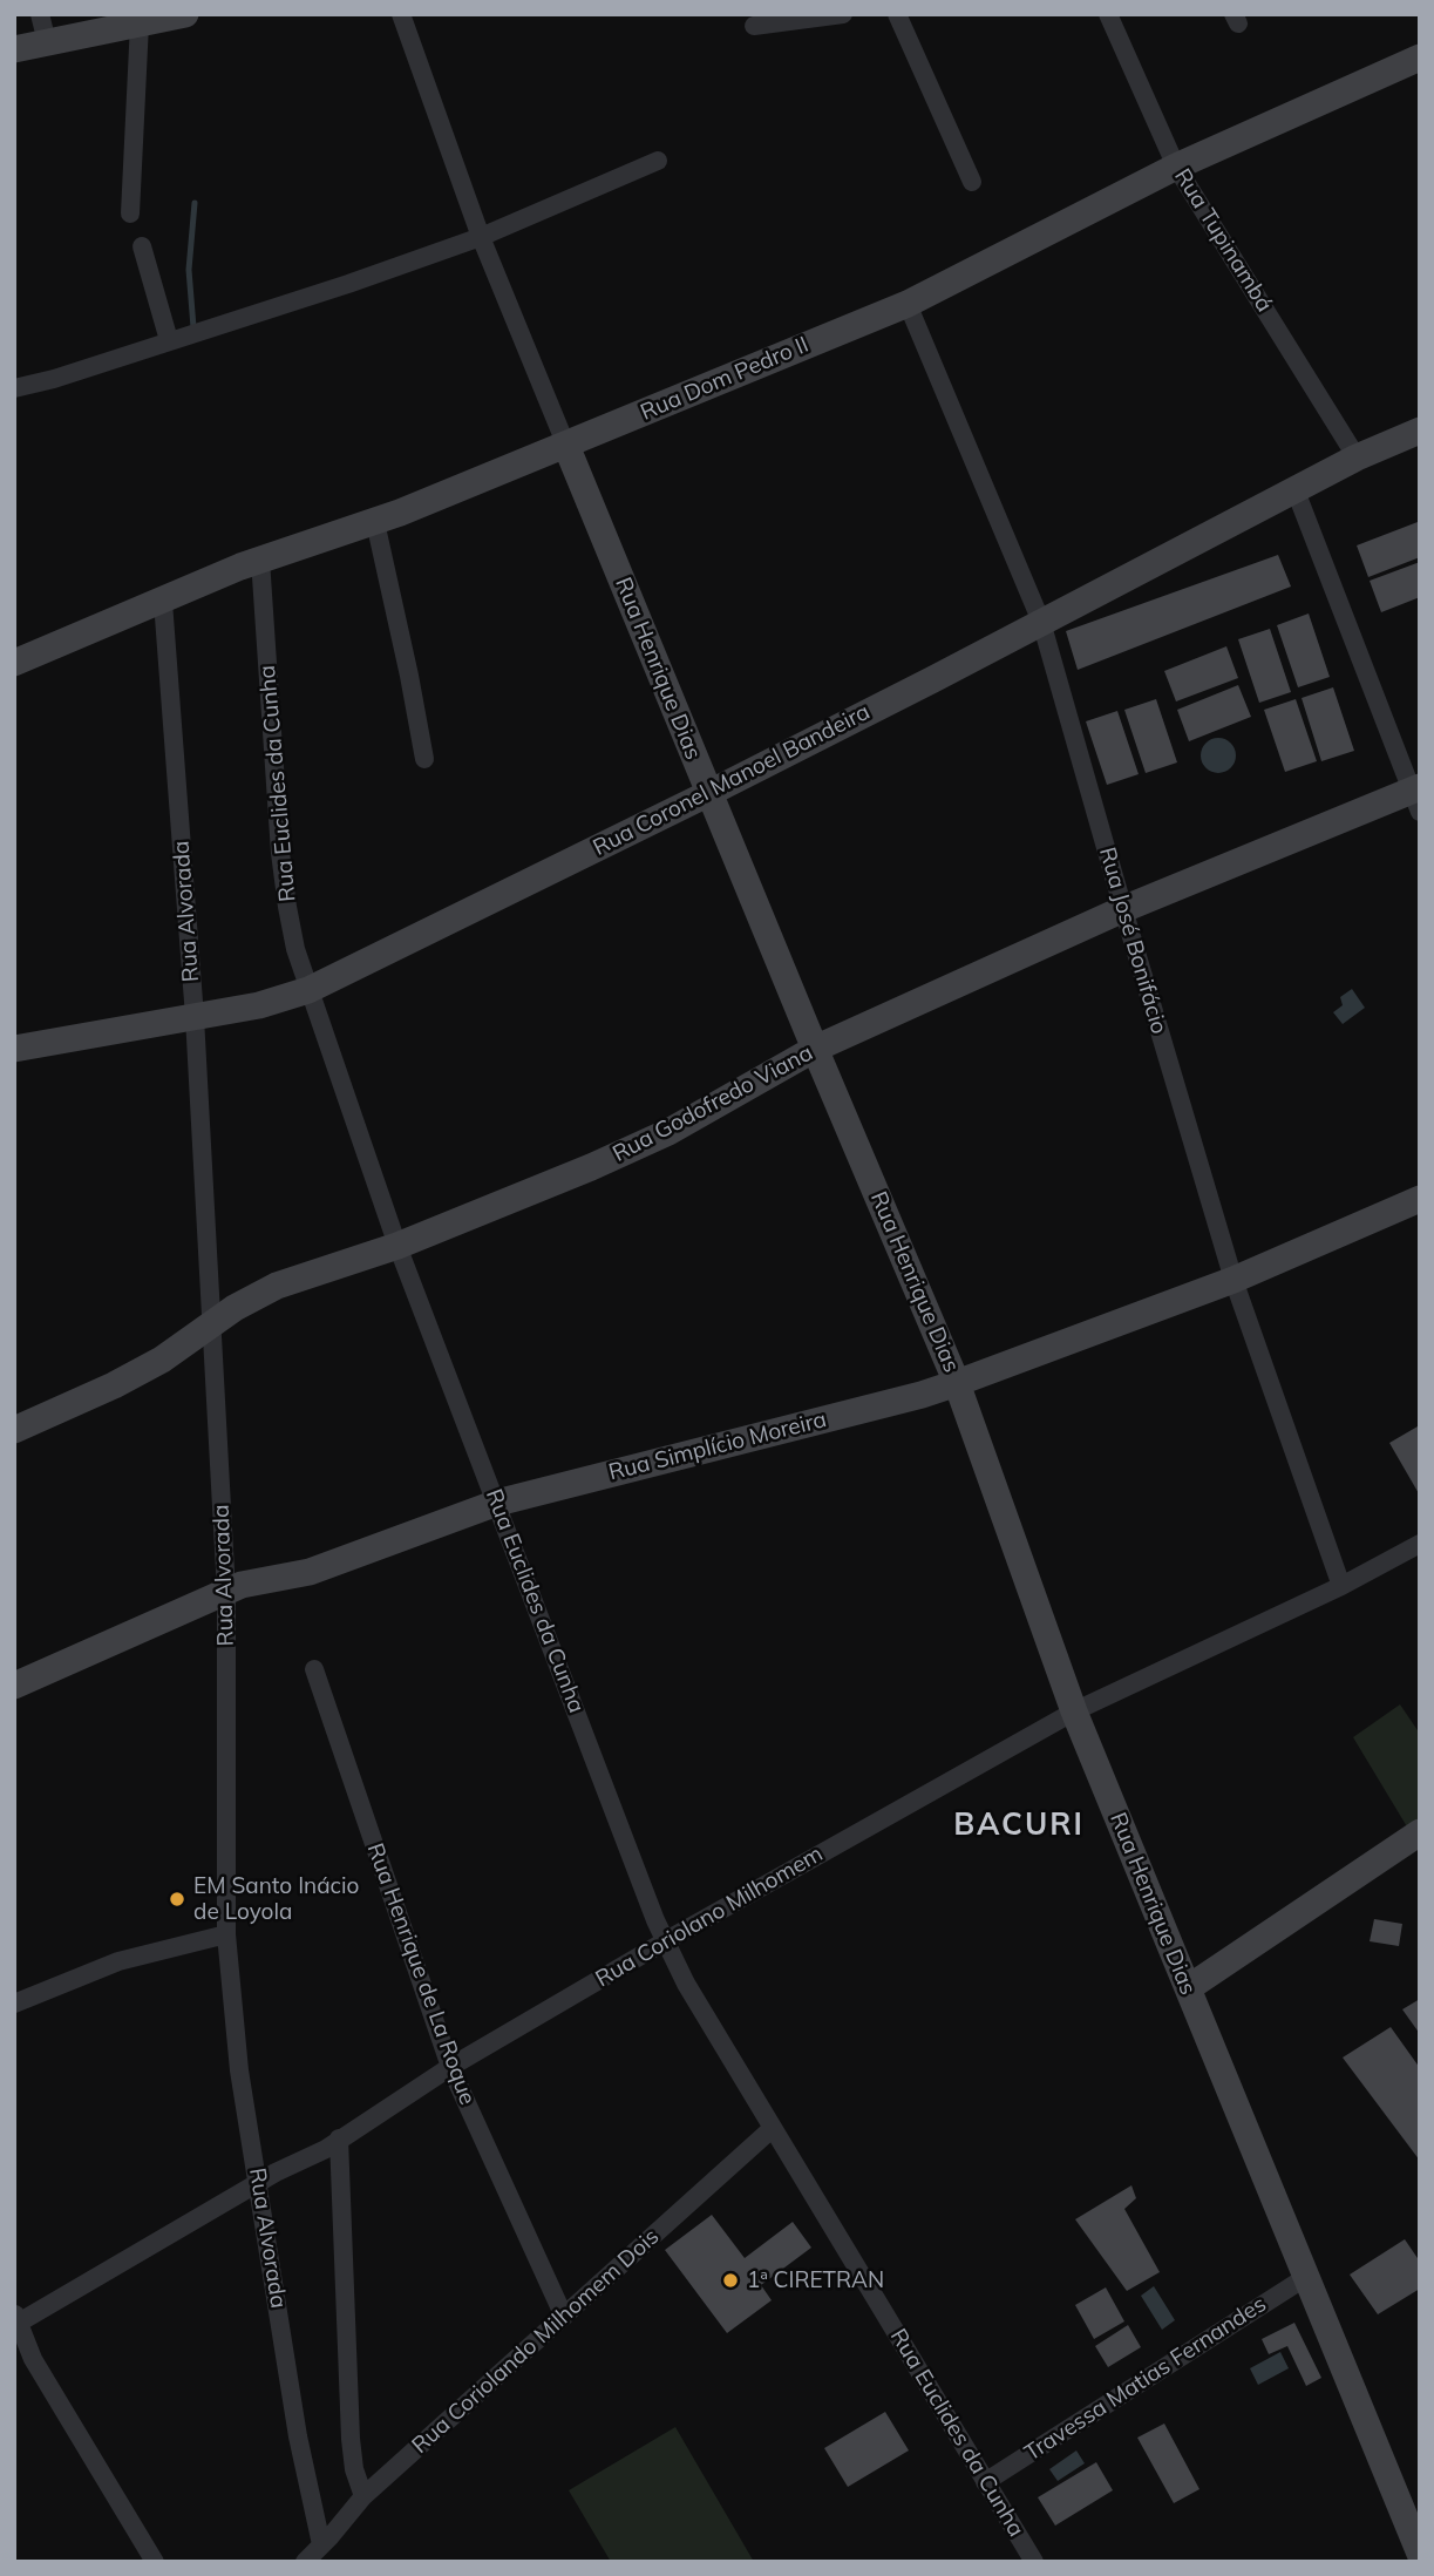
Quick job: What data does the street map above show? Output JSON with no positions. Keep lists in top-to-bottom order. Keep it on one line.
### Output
{"streets":{"street":["Rua Tupinambá","Rua Dom Pedro II","Rua Henrique Dias","Rua Coronel Manoel Bandeira","Rua Euclides da Cunha","Rua Alvorada","Rua José Bonifácio","Rua Godofredo Viana","Rua Simplício Moreira","Rua Coriolano Milhomem","Rua Henrique de La Roque","Rua Coriolando Milhomem Dois","Travessa Matias Fernandes"]},"crossings":[["Rua Tupinambá","Rua Dom Pedro II"],["Rua Tupinambá","Rua Coronel Manoel Bandeira"],["Rua Dom Pedro II","Rua Henrique Dias"],["Rua Dom Pedro II","Rua Euclides da Cunha"],["Rua Dom Pedro II","Rua Alvorada"],["Rua Dom Pedro II","Rua José Bonifácio"],["Rua Henrique Dias","Rua Coronel Manoel Bandeira"],["Rua Henrique Dias","Rua Godofredo Viana"],["Rua Henrique Dias","Rua Simplício Moreira"],["Rua Henrique Dias","Rua Coriolano Milhomem"],["Rua Henrique Dias","Travessa Matias Fernandes"],["Rua Coronel Manoel Bandeira","Rua Euclides da Cunha"],["Rua Coronel Manoel Bandeira","Rua Alvorada"],["Rua Coronel Manoel Bandeira","Rua José Bonifácio"],["Rua Euclides da Cunha","Rua Godofredo Viana"],["Rua Euclides da Cunha","Rua Simplício Moreira"],["Rua Euclides da Cunha","Rua Coriolano Milhomem"],["Rua Euclides da Cunha","Rua Coriolando Milhomem Dois"],["Rua Euclides da Cunha","Travessa Matias Fernandes"],["Rua Alvorada","Rua Godofredo Viana"],["Rua Alvorada","Rua Simplício Moreira"],["Rua Alvorada","Rua Coriolano Milhomem"],["Rua Alvorada","Rua Coriolando Milhomem Dois"],["Rua José Bonifácio","Rua Godofredo Viana"],["Rua José Bonifácio","Rua Simplício Moreira"],["Rua José Bonifácio","Rua Coriolano Milhomem"],["Rua Coriolano Milhomem","Rua Henrique de La Roque"],["Rua Henrique de La Roque","Rua Coriolando Milhomem Dois"]],"districts":["BACURI"],"places":["EM Santo Inácio de Loyola","1ª CIRETRAN"]}
